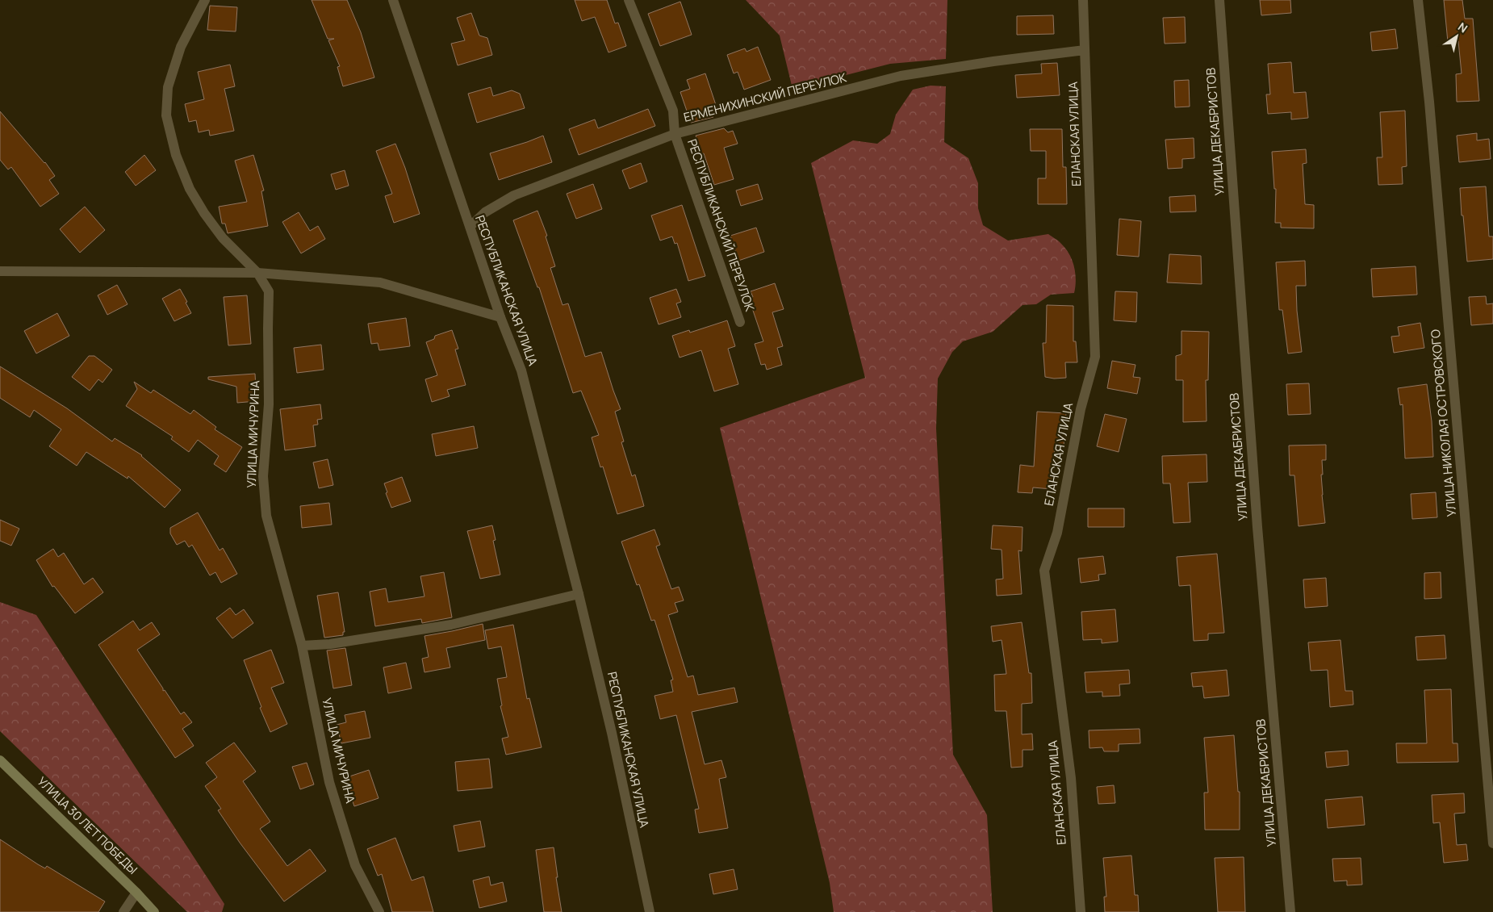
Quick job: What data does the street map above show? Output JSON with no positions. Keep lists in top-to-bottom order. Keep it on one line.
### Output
{"streets":{"main road":["УЛИЦА 30 ЛЕТ ПОБЕДЫ"],"street":["ЕРМЕНИХИНСКИЙ ПЕРЕУЛОК","УЛИЦА ДЕКАБРИСТОВ","ЕЛАНСКАЯ УЛИЦА","РЕСПУБЛИКАНСКИЙ ПЕРЕУЛОК","РЕСПУБЛИКАНСКАЯ УЛИЦА","УЛИЦА НИКОЛАЯ ОСТРОВСКОГО","УЛИЦА МИЧУРИНА"]},"crossings":[["ЕРМЕНИХИНСКИЙ ПЕРЕУЛОК","ЕЛАНСКАЯ УЛИЦА"],["ЕРМЕНИХИНСКИЙ ПЕРЕУЛОК","РЕСПУБЛИКАНСКИЙ ПЕРЕУЛОК"],["ЕРМЕНИХИНСКИЙ ПЕРЕУЛОК","РЕСПУБЛИКАНСКАЯ УЛИЦА"]],"north":"top right"}
